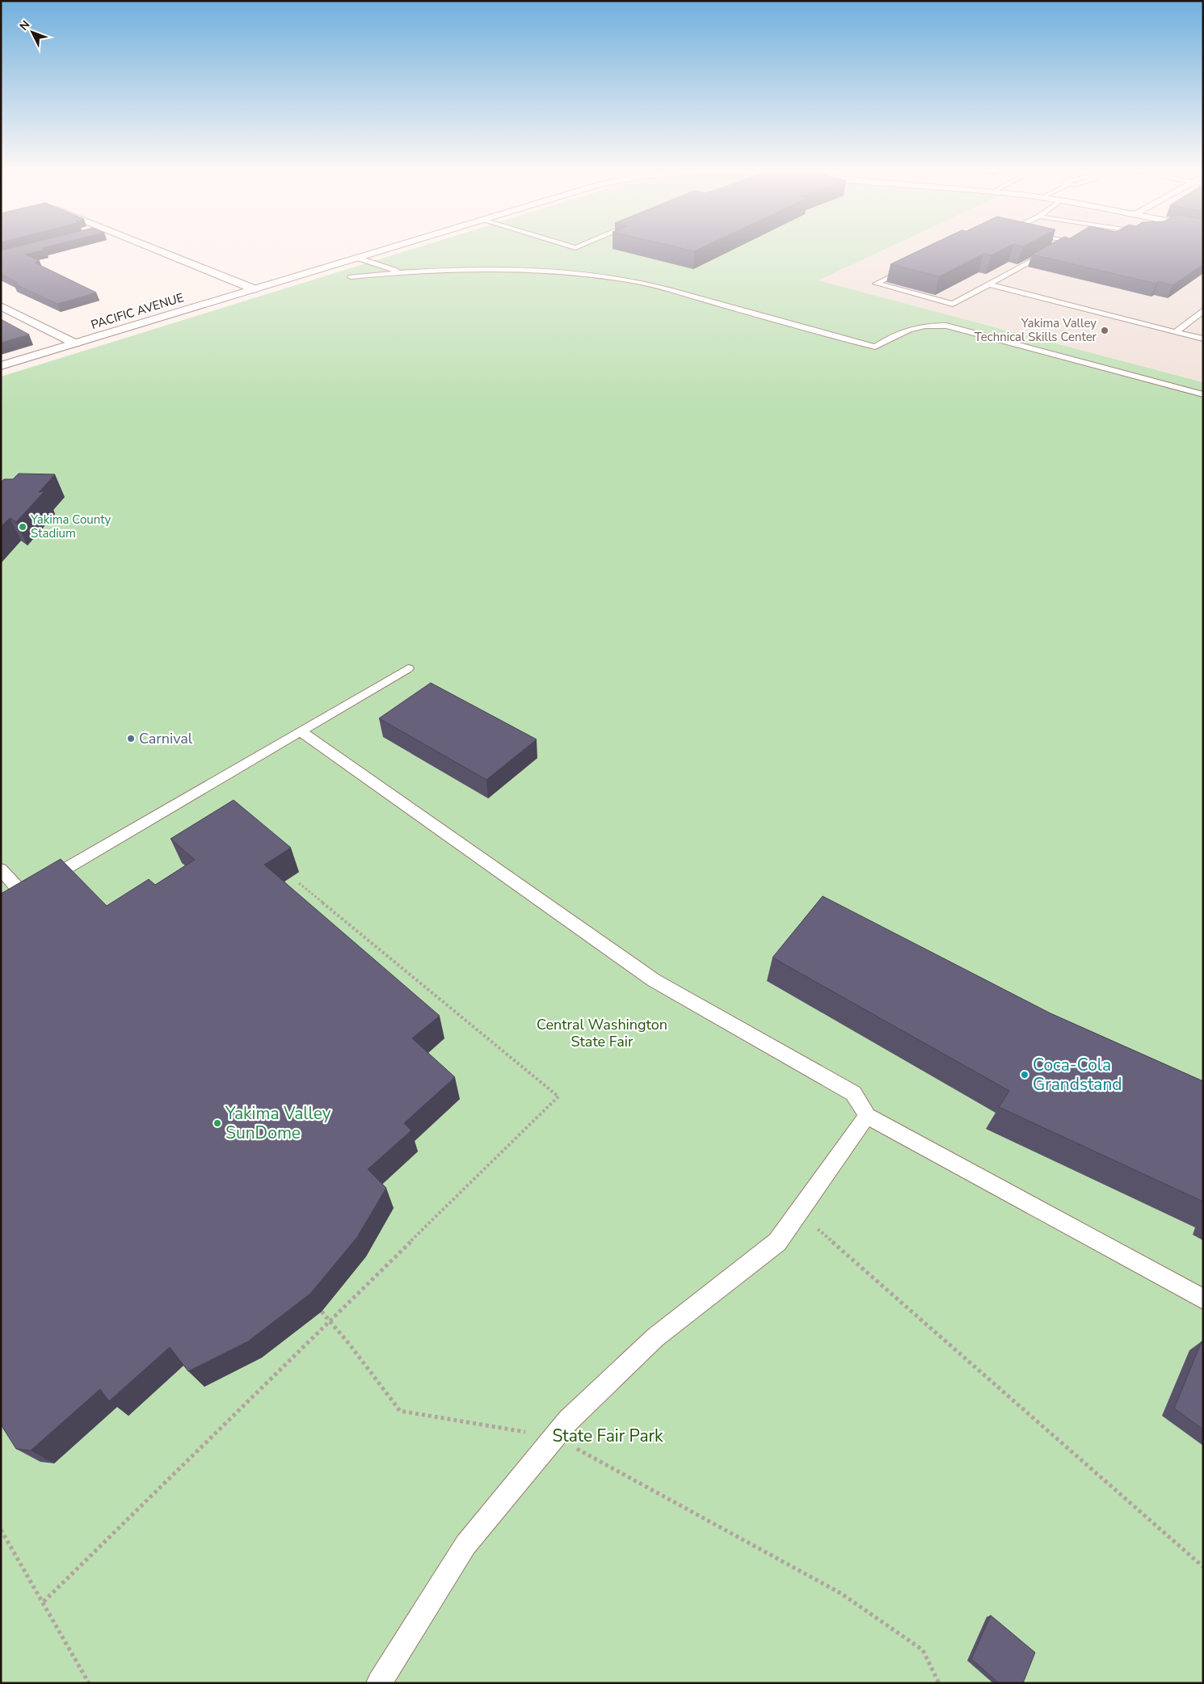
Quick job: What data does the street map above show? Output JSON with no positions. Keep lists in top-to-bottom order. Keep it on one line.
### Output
{"streets":{"street":["PACIFIC AVENUE"]},"parks":["Central Washington State Fair","State Fair Park"],"places":["Yakima Valley Technical Skills Center","Yakima County Stadium","Carnival","Coca-Cola Grandstand","Yakima Valley SunDome"],"north":"top left"}
